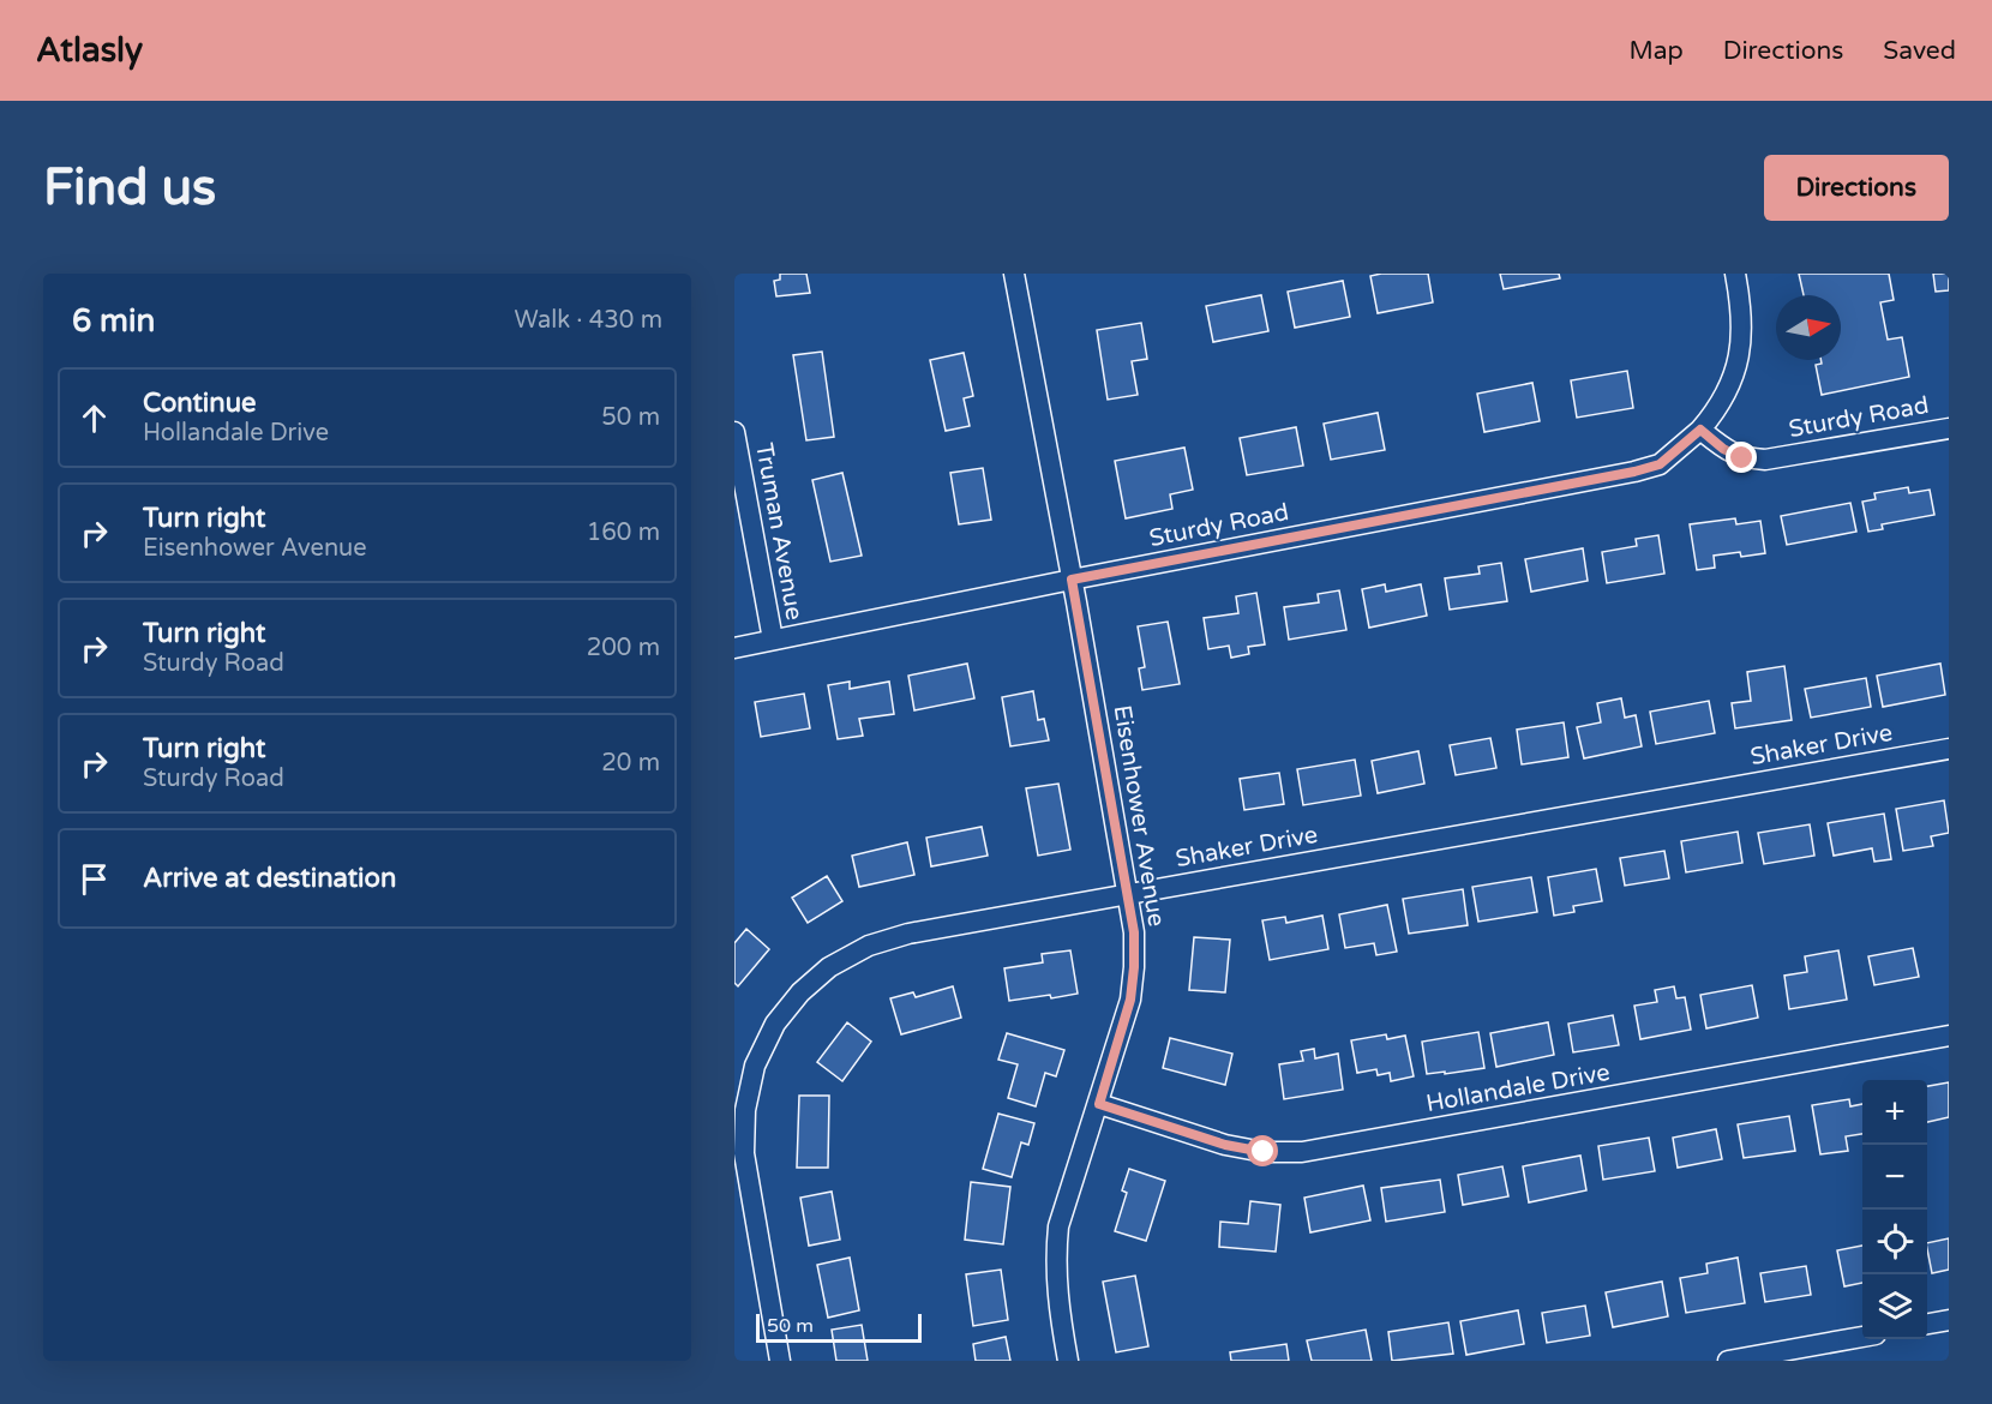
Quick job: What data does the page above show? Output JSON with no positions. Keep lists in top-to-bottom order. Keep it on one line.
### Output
{"streets":{"street":["Sturdy Road","Truman Avenue","Shaker Drive","Eisenhower Avenue","Hollandale Drive"]},"crossings":[["Sturdy Road","Truman Avenue"],["Sturdy Road","Eisenhower Avenue"],["Shaker Drive","Eisenhower Avenue"],["Eisenhower Avenue","Hollandale Drive"]],"scale_bar":"50 m","north":"right","page":{"header":"Atlasly","nav":["Map","Directions","Saved"],"buttons":"Directions","title":"Find us","heading":["6 min","Walk · 430 m"],"list":[["Continue","Hollandale Drive","50 m"],["Turn right","Eisenhower Avenue","160 m"],["Turn right","Sturdy Road","200 m"],["Turn right","Sturdy Road","20 m"],"Arrive at destination"],"map_buttons":["+","−"],"scale":"50 m"}}
